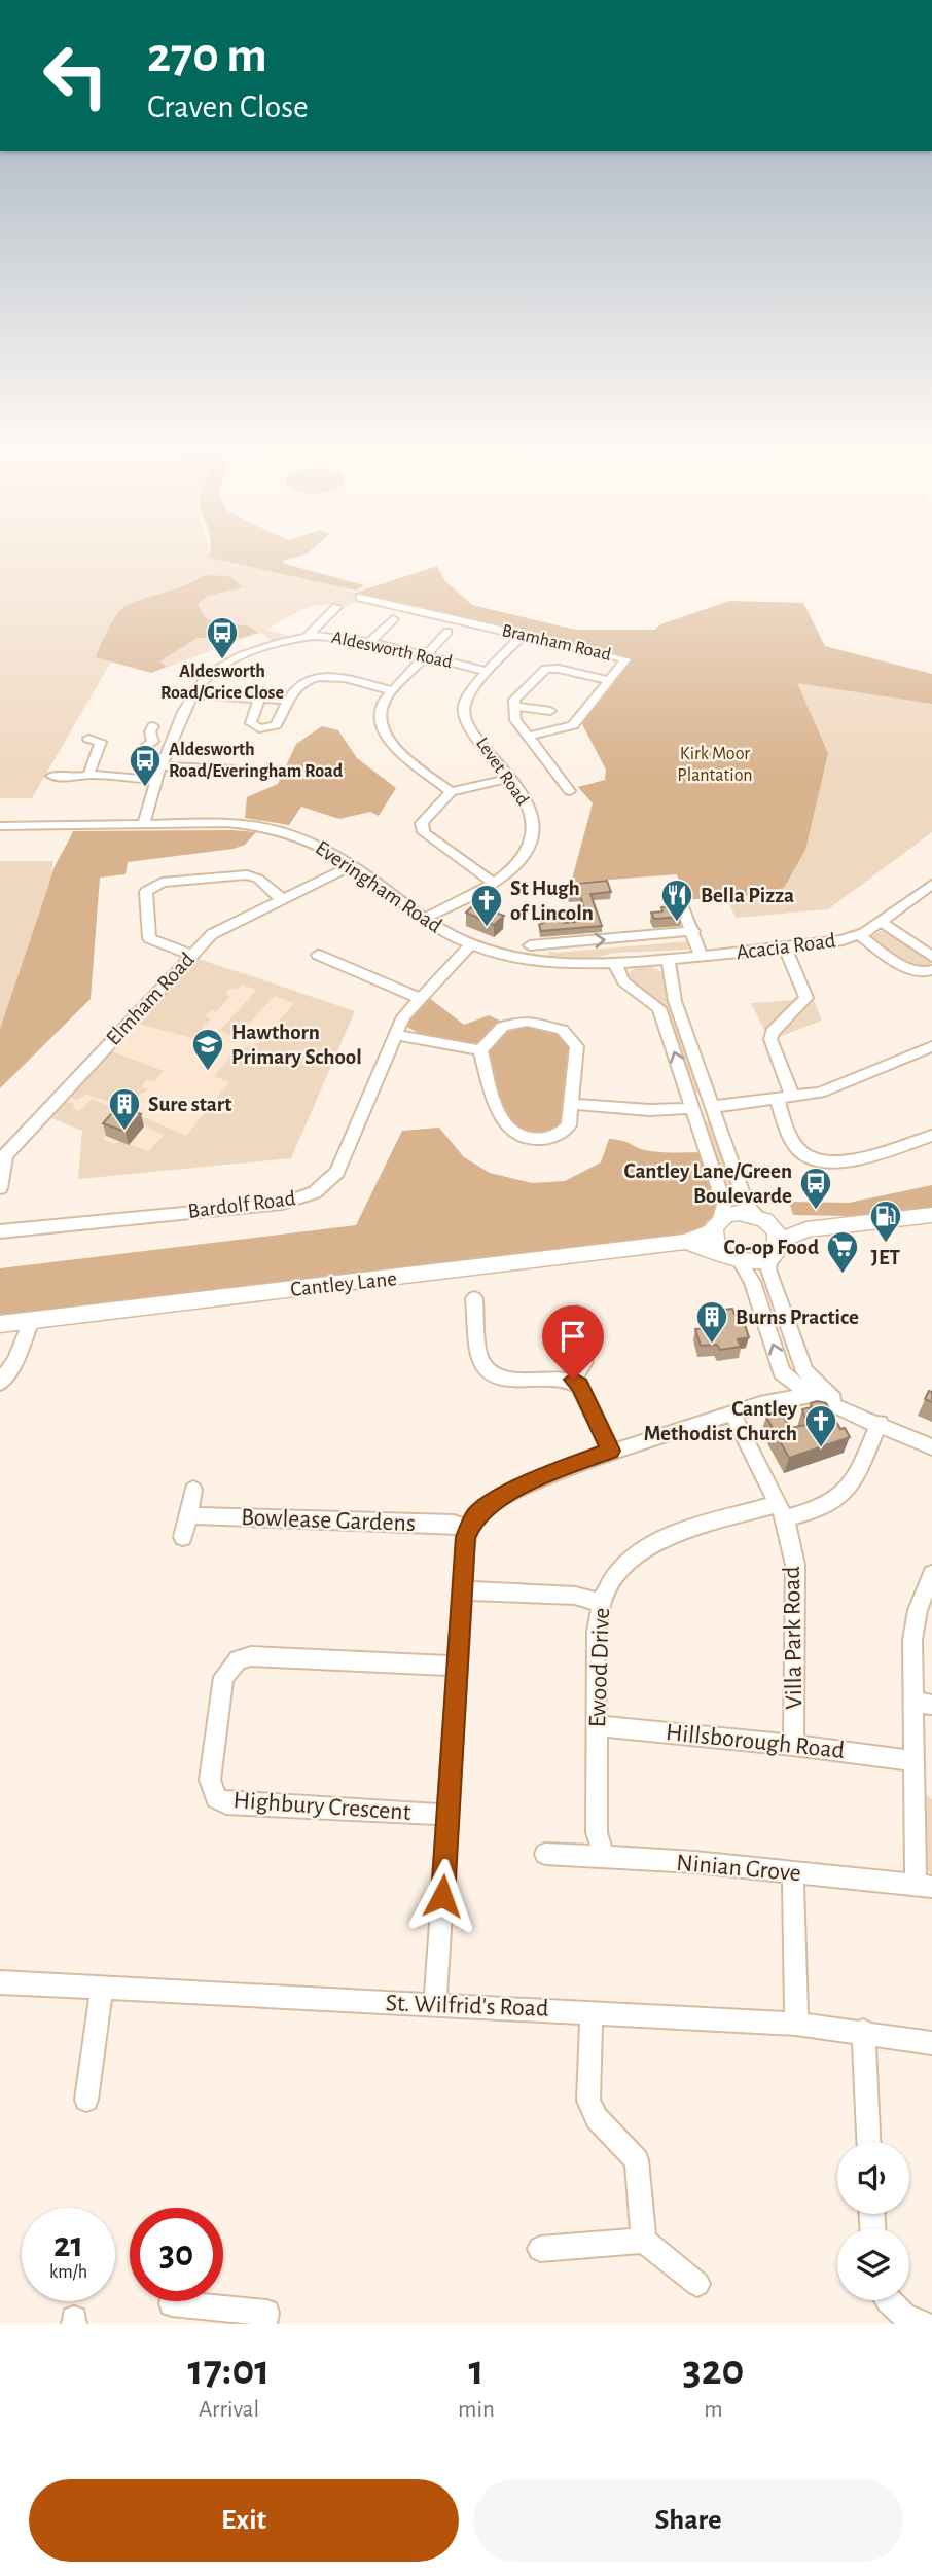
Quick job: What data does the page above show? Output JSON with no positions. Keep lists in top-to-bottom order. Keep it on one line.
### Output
{"streets":{"main road":["Cantley Lane"],"street":["Bramham Road","Aldesworth Road","Levet Road","Everingham Road","Acacia Road","Elmham Road","Bardolf Road","Bowlease Gardens","Villa Park Road","Ewood Drive","Hillsborough Road","Highbury Crescent","Ninian Grove","St. Wilfrid's Road"]},"crossings":[["Bramham Road","Levet Road"],["Aldesworth Road","Levet Road"],["Aldesworth Road","Everingham Road"],["Levet Road","Everingham Road"],["Everingham Road","Acacia Road"],["Everingham Road","Elmham Road"],["Everingham Road","Bardolf Road"],["Villa Park Road","Ewood Drive"],["Villa Park Road","Hillsborough Road"],["Ewood Drive","Hillsborough Road"],["Ewood Drive","Ninian Grove"]],"parks":["Kirk Moor Plantation"],"places":{"bus stop":["Aldesworth Road/Grice Close","Aldesworth Road/Everingham Road","Cantley Lane/Green Boulevarde"],"restaurant":["Bella Pizza"],"church":["St Hugh of Lincoln","Cantley Methodist Church"],"school or university":["Hawthorn Primary School"],"building":["Sure start","Burns Practice"],"fuel station":["JET"],"supermarket":["Co-op Food"]},"page":{"turn":["270 m","Craven Close"],"speed":"21 km/h","limit":"30","eta":["17:01","Arrival","1","min","320","m"],"buttons":["Exit","Share"]}}
